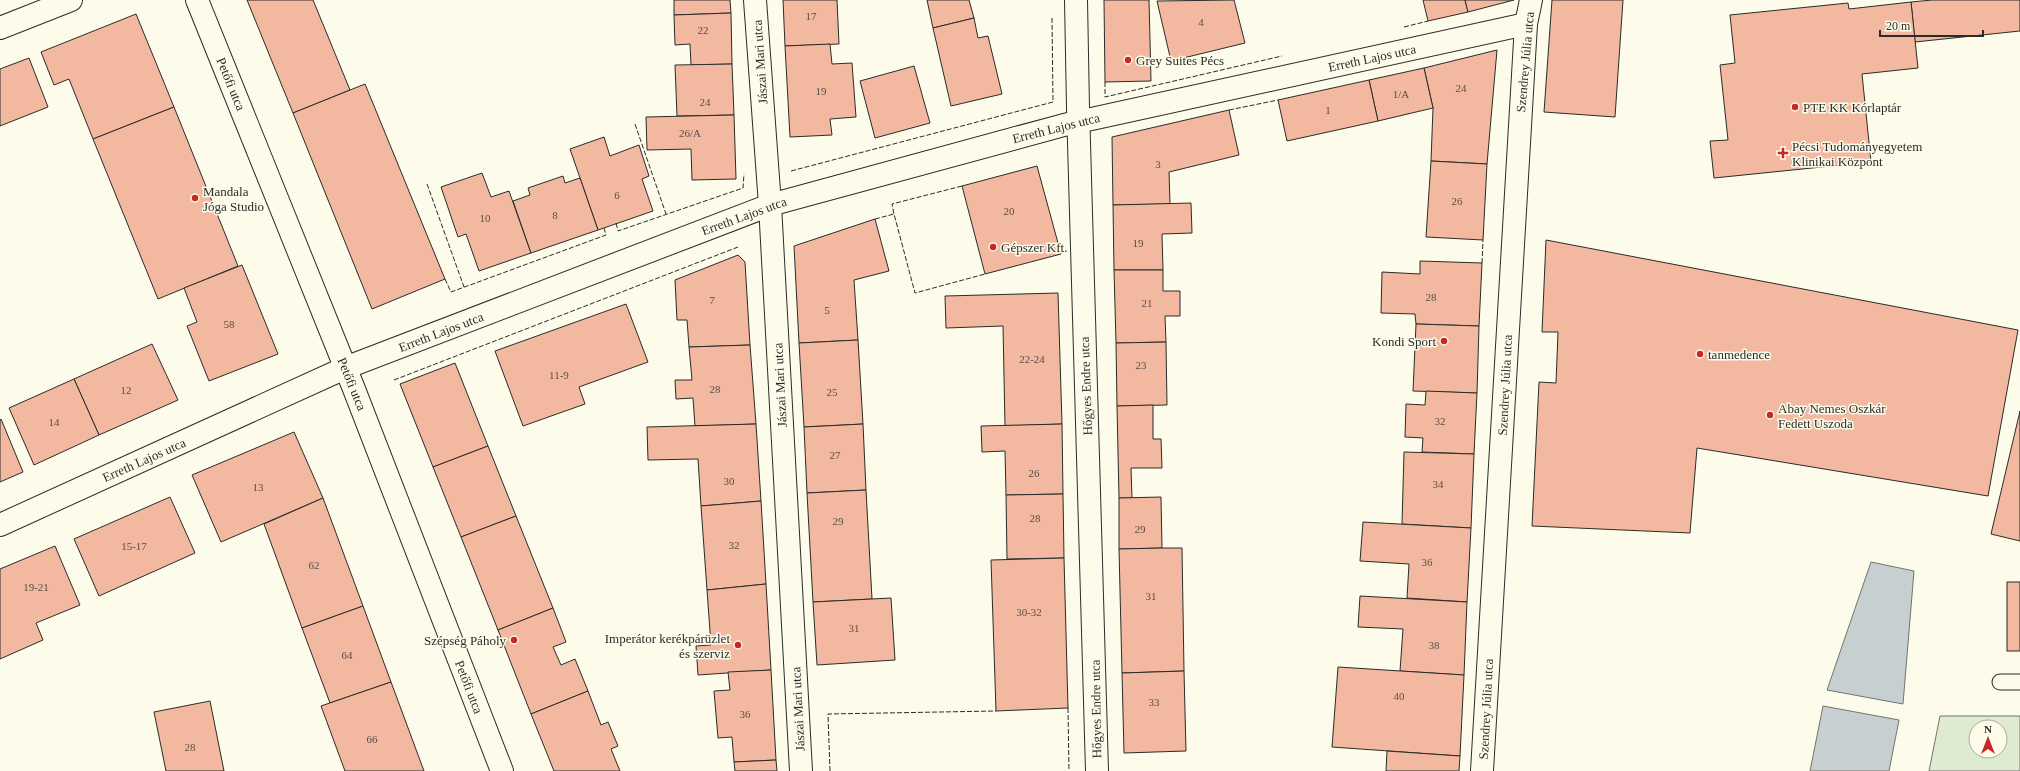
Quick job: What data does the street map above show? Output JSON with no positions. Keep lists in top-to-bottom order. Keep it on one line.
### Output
{"streets":{"street":["Erreth Lajos utca","Jászai Mari utca","Szendrey Júlia utca","Petőfi utca","Hőgyes Endre utca"]},"crossings":[["Erreth Lajos utca","Jászai Mari utca"],["Erreth Lajos utca","Szendrey Júlia utca"],["Erreth Lajos utca","Petőfi utca"],["Erreth Lajos utca","Hőgyes Endre utca"]],"places":{"other":["Grey Suites Pécs","PTE KK Kórlaptár","Mandala Jóga Studio","Gépszer Kft.","Kondi Sport","tanmedence","Abay Nemes Oszkár Fedett Uszoda","Szépség Páholy","Imperátor kerékpárüzlet és szerviz"],"health":["Pécsi Tudományegyetem Klinikai Központ"]},"house_numbers":["17","4","22","24","19","1/A","24","1","26/A","3","6","26","20","8","10","19","28","7","21","5","58","22-24","23","11-9","28","12","25","32","14","27","26","30","34","13","28","29","29","32","15-17","36","62","19-21","31","30-32","31","38","64","40","33","36","66","28"],"scale_bar":"20 m","north":"top"}
